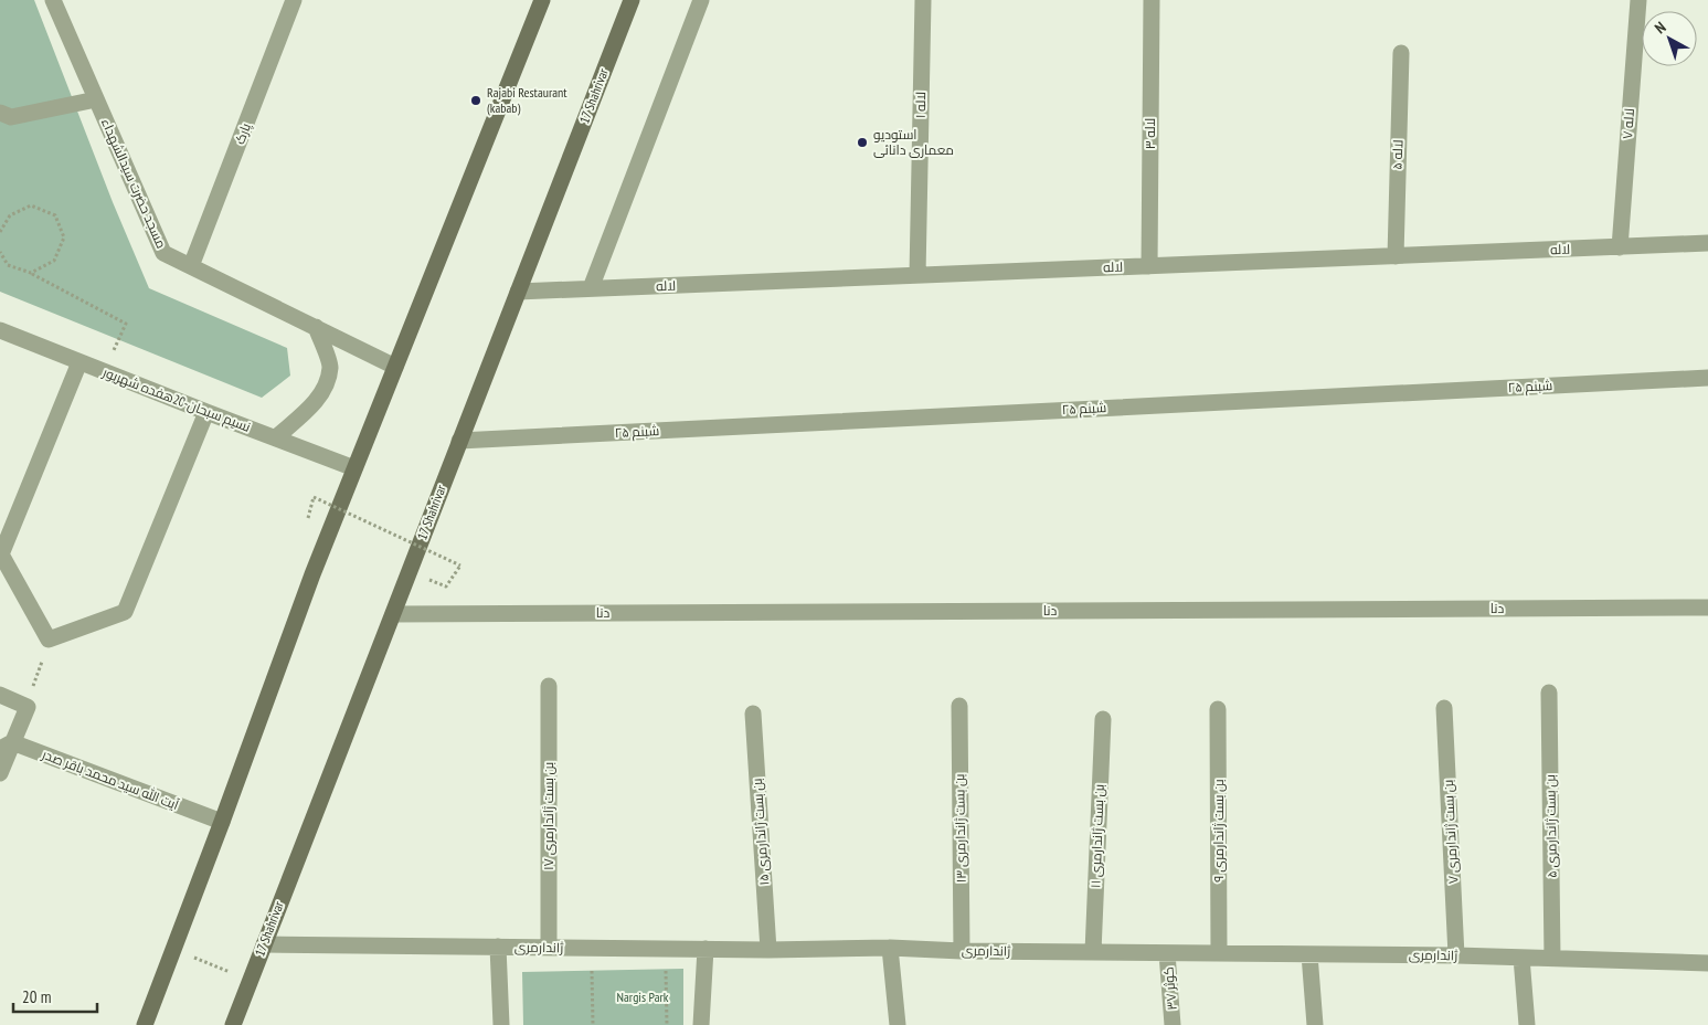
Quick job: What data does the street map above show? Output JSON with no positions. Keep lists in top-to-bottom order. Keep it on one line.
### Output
{"streets":{"main road":["17 Shahrivar"],"street":["لاله ۱","لاله ۷","پارک","لاله ۳","لاله ۵","مسجد حضرت سیدالشهداء","لاله","شبنم ۲۵","نسیم سبحان-20هفده شهریور","دنا","آیت الله سید محمد باقر صدر","بن بست ژاندارمری ۱۷","بن بست ژاندارمری ۵","بن بست ژاندارمری ۱۳","بن بست ژاندارمری ۹","بن بست ژاندارمری ۱۵","بن بست ژاندارمری ۷","بن بست ژاندارمری ۱۱","ژاندارمری","کوثر ۳۷"]},"crossings":[["17 Shahrivar","لاله"],["17 Shahrivar","شبنم ۲۵"],["17 Shahrivar","دنا"],["17 Shahrivar","ژاندارمری"],["لاله ۱","لاله"],["لاله ۷","لاله"],["پارک","مسجد حضرت سیدالشهداء"],["لاله ۳","لاله"],["لاله ۵","لاله"],["بن بست ژاندارمری ۱۷","ژاندارمری"],["بن بست ژاندارمری ۵","ژاندارمری"],["بن بست ژاندارمری ۱۳","ژاندارمری"],["بن بست ژاندارمری ۹","ژاندارمری"],["بن بست ژاندارمری ۱۵","ژاندارمری"],["بن بست ژاندارمری ۷","ژاندارمری"],["بن بست ژاندارمری ۱۱","ژاندارمری"],["ژاندارمری","کوثر ۳۷"]],"parks":["Nargis Park"],"places":["Rajabi Restaurant (kabab)","استودیو معماری دانائی"],"scale_bar":"20 m","north":"top left"}
